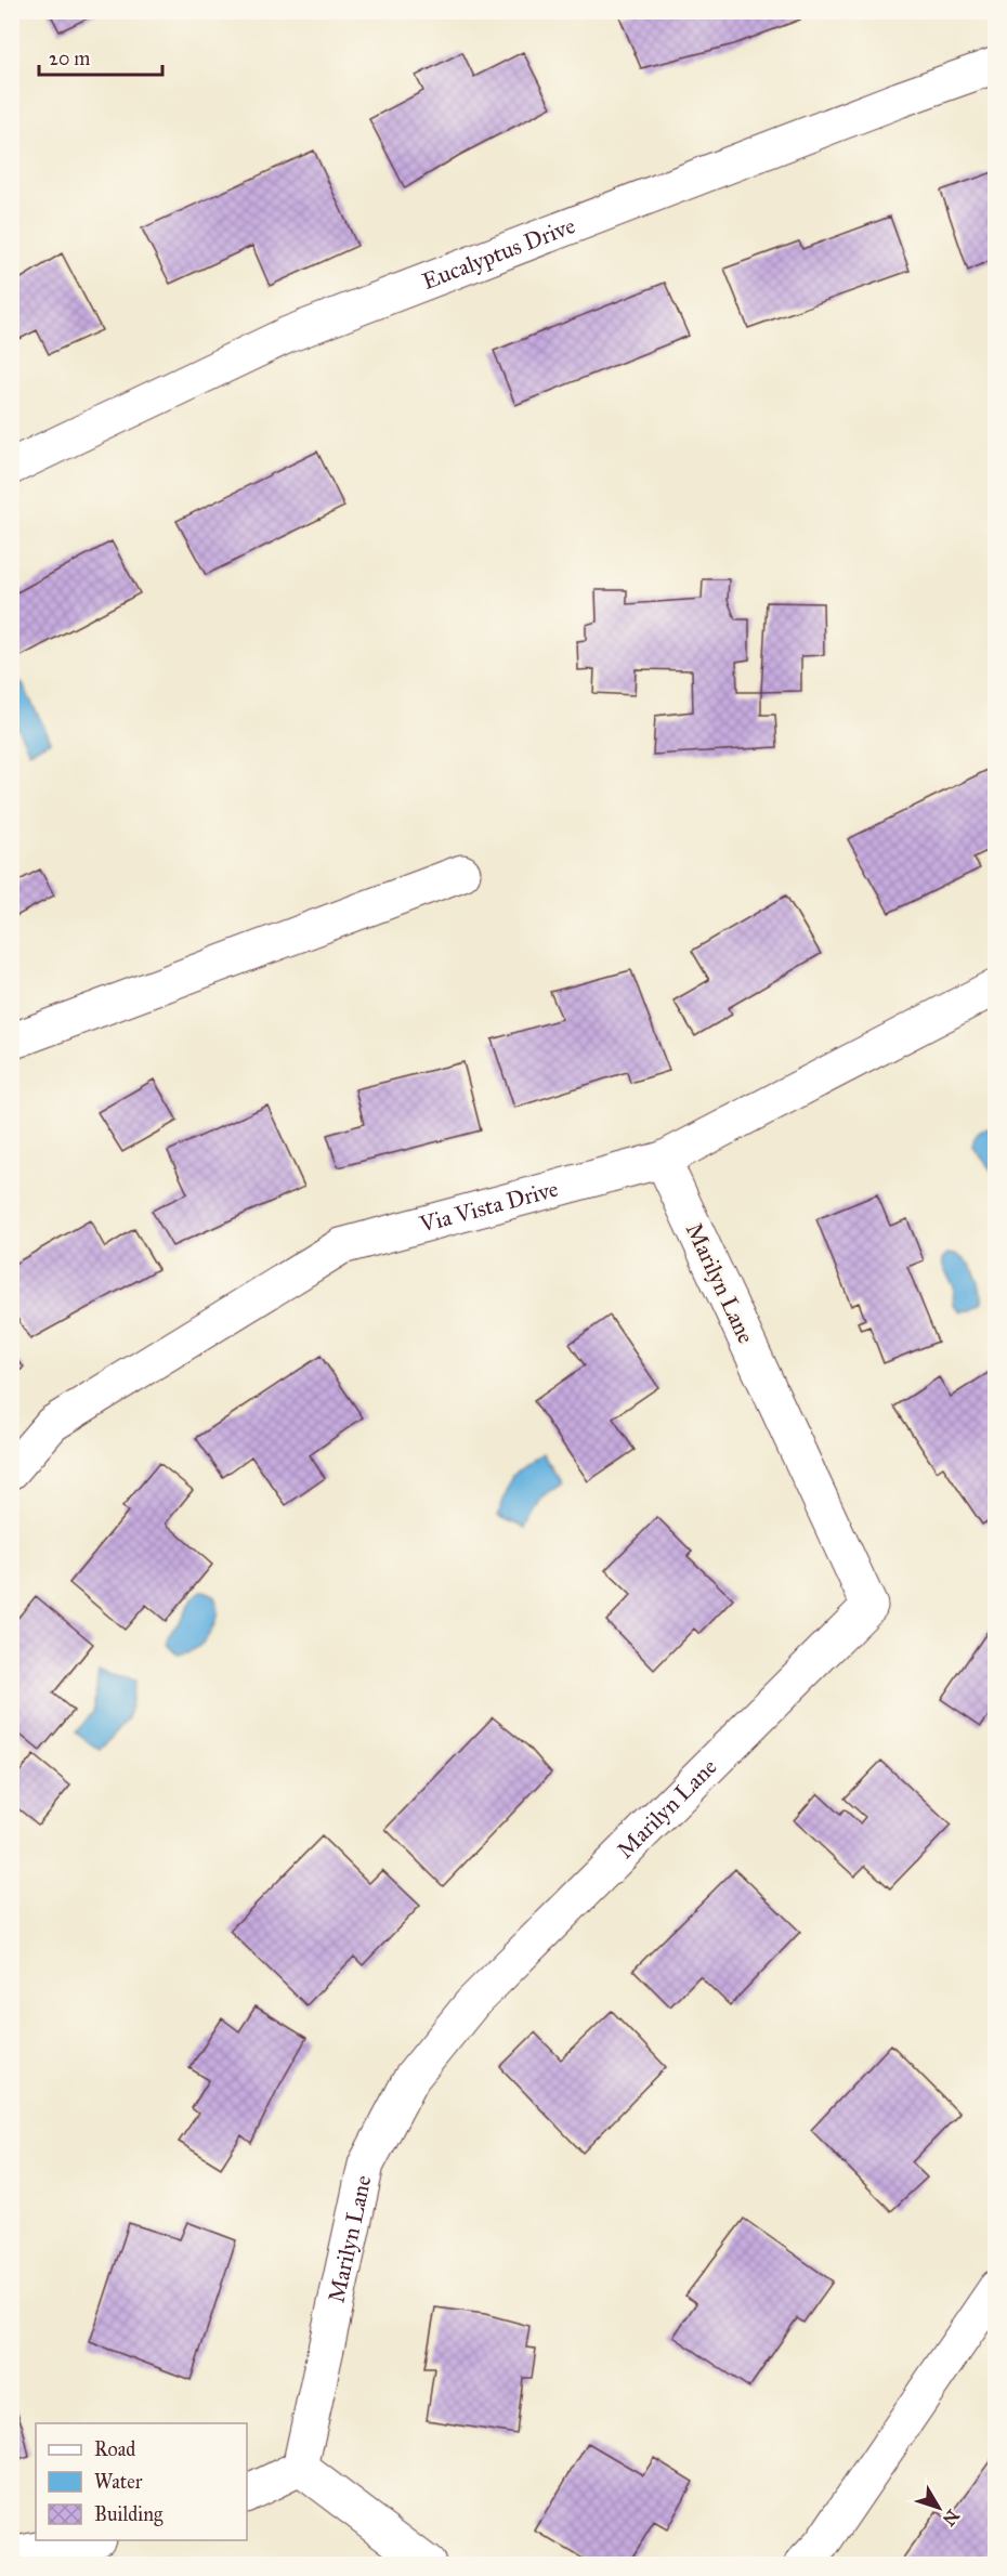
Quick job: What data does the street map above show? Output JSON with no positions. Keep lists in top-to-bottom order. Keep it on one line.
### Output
{"streets":{"street":["Eucalyptus Drive","Via Vista Drive","Marilyn Lane"]},"crossings":[["Via Vista Drive","Marilyn Lane"]],"legend":["Road","Water","Building"],"scale_bar":"20 m","north":"bottom right"}
